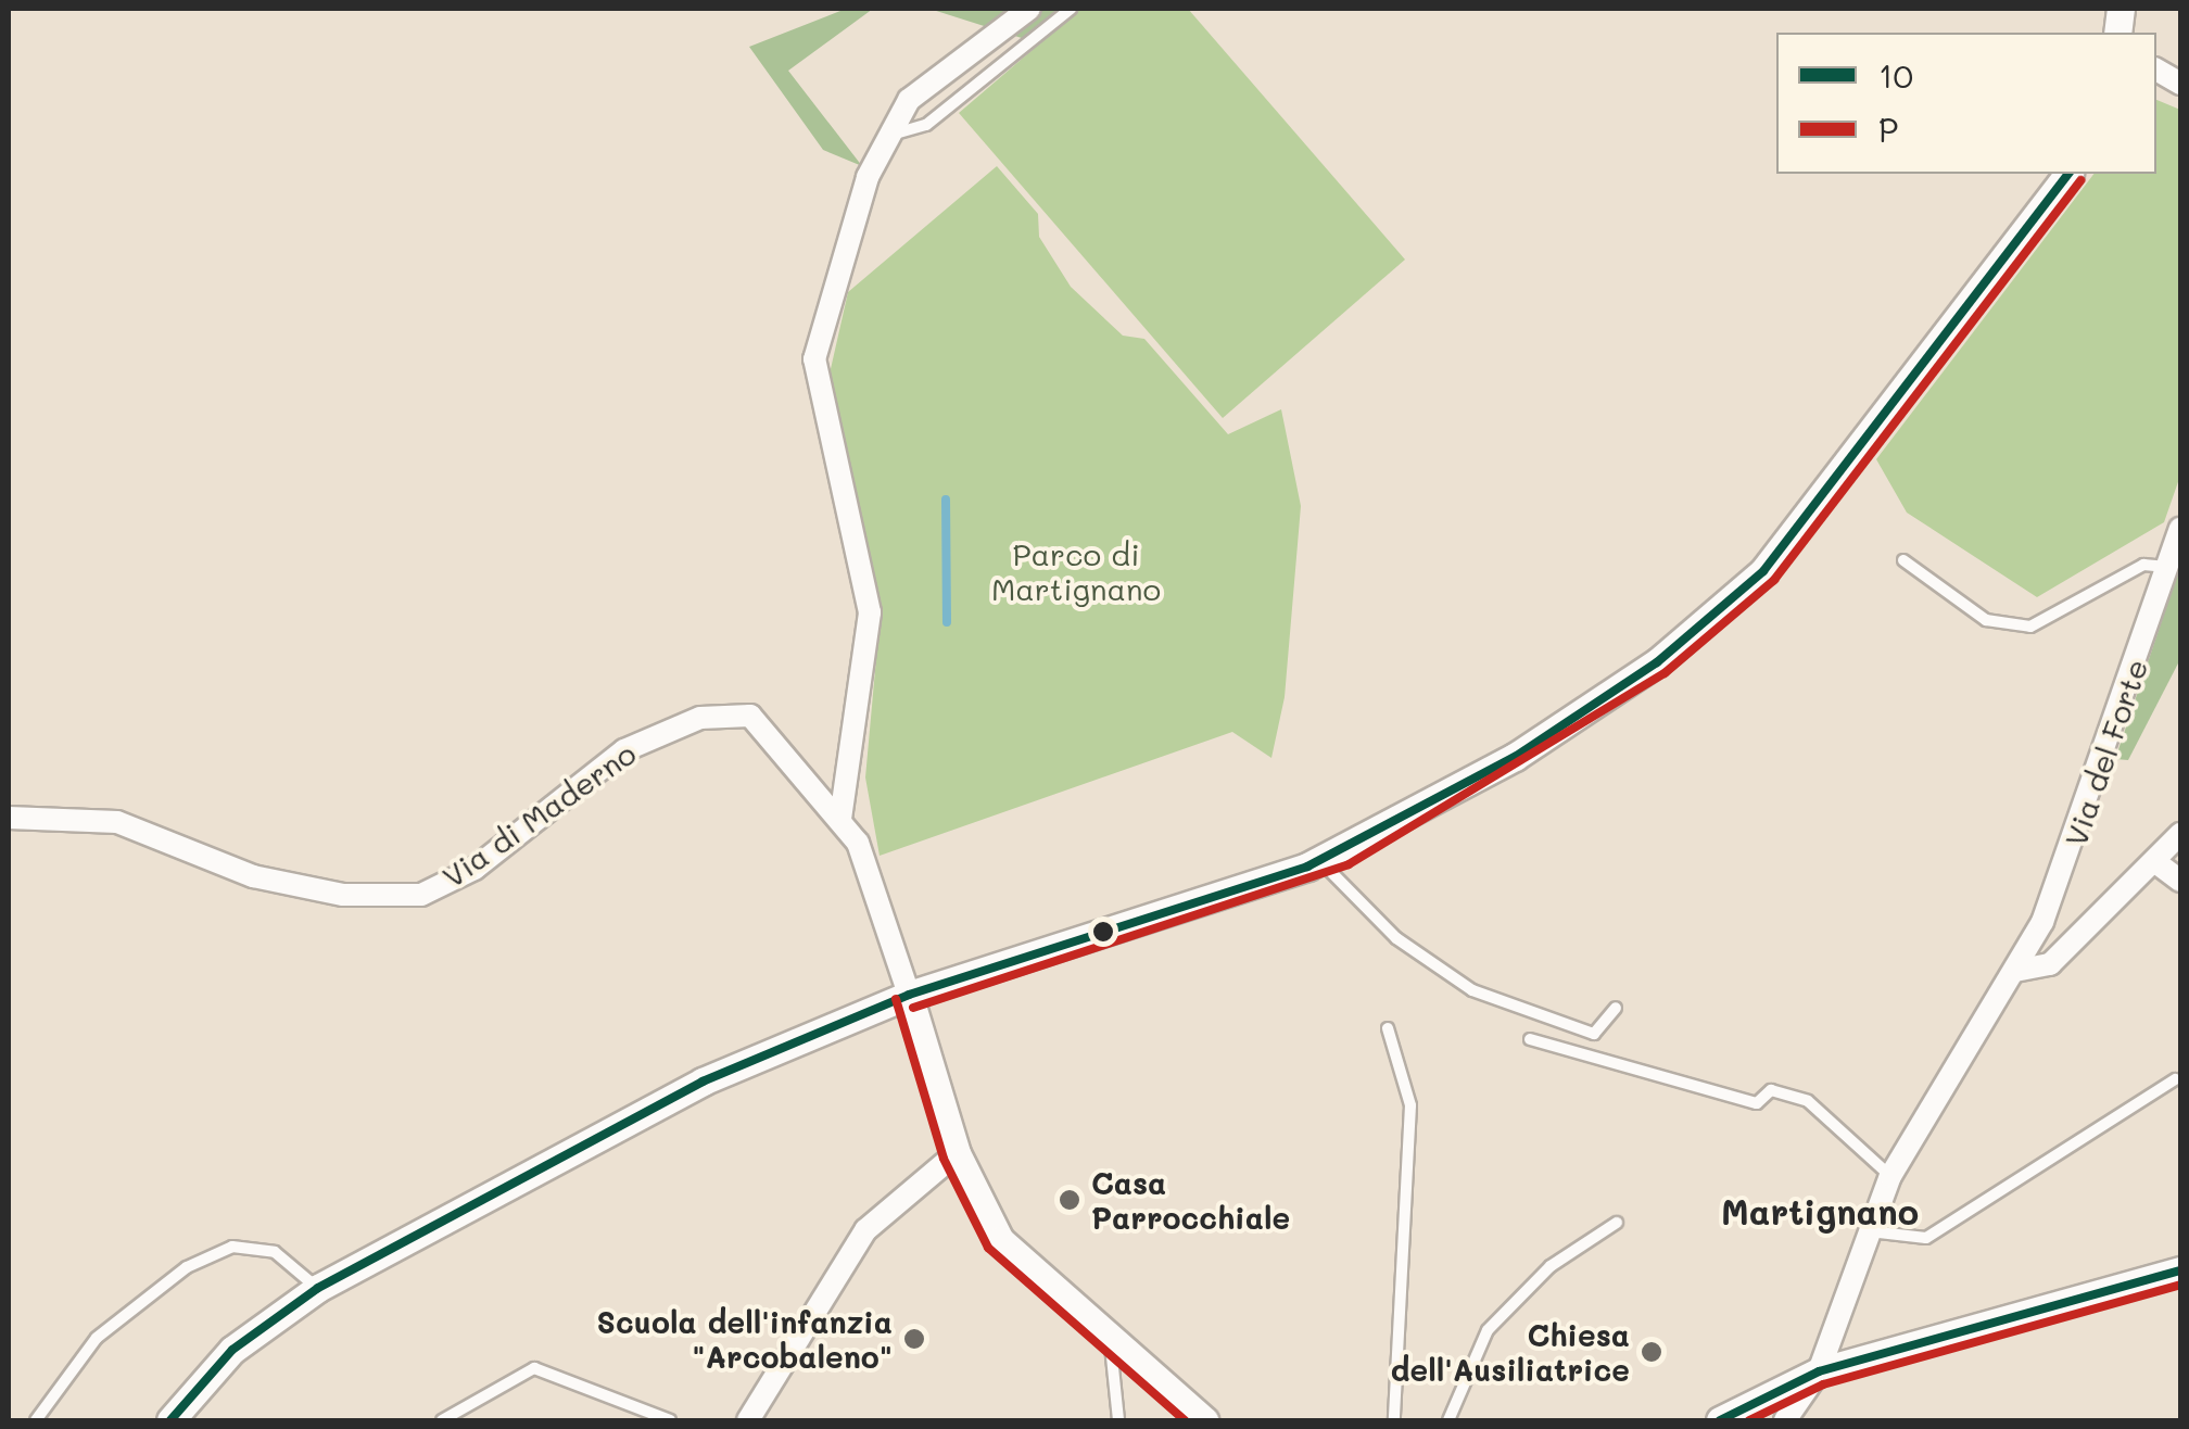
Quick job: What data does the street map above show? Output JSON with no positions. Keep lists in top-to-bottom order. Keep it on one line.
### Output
{"streets":{"street":["Via del Forte","Via di Maderno"]},"districts":["Martignano"],"parks":["Parco di Martignano"],"places":["Casa Parrocchiale","Scuola dell'infanzia \"Arcobaleno\"","Chiesa dell'Ausiliatrice"],"lines":["transit line 10","transit line P"],"legend":["10","P"]}
